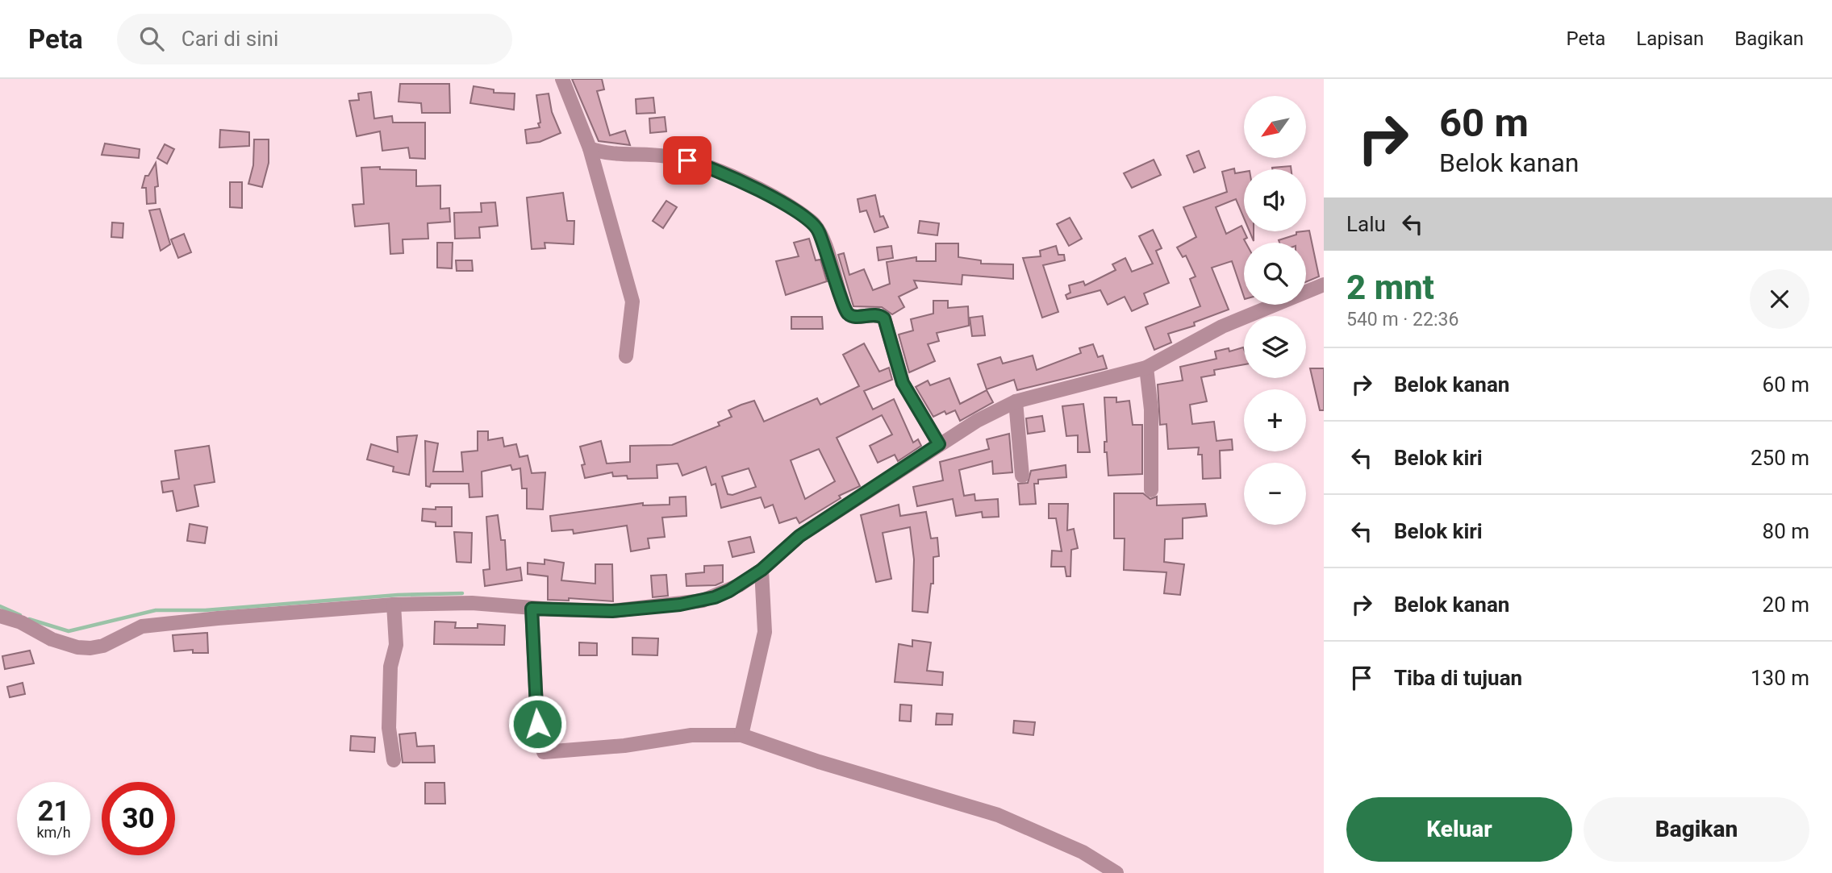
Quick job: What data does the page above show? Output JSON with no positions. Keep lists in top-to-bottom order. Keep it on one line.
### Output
{"north":"bottom left","page":{"header":"Peta","search":"Cari di sini","nav":["Peta","Lapisan","Bagikan"],"turn":["60 m","Belok kanan"],"map_buttons":["+","−"],"then":"Lalu","heading":["2 mnt","540 m · 22:36"],"list":[{"name":"Belok kanan","value":"60 m"},{"name":"Belok kiri","value":"250 m"},{"name":"Belok kiri","value":"80 m"},{"name":"Belok kanan","value":"20 m"},{"name":"Tiba di tujuan","value":"130 m"}],"speed":"21 km/h","limit":"30","buttons":["Keluar","Bagikan"]}}
